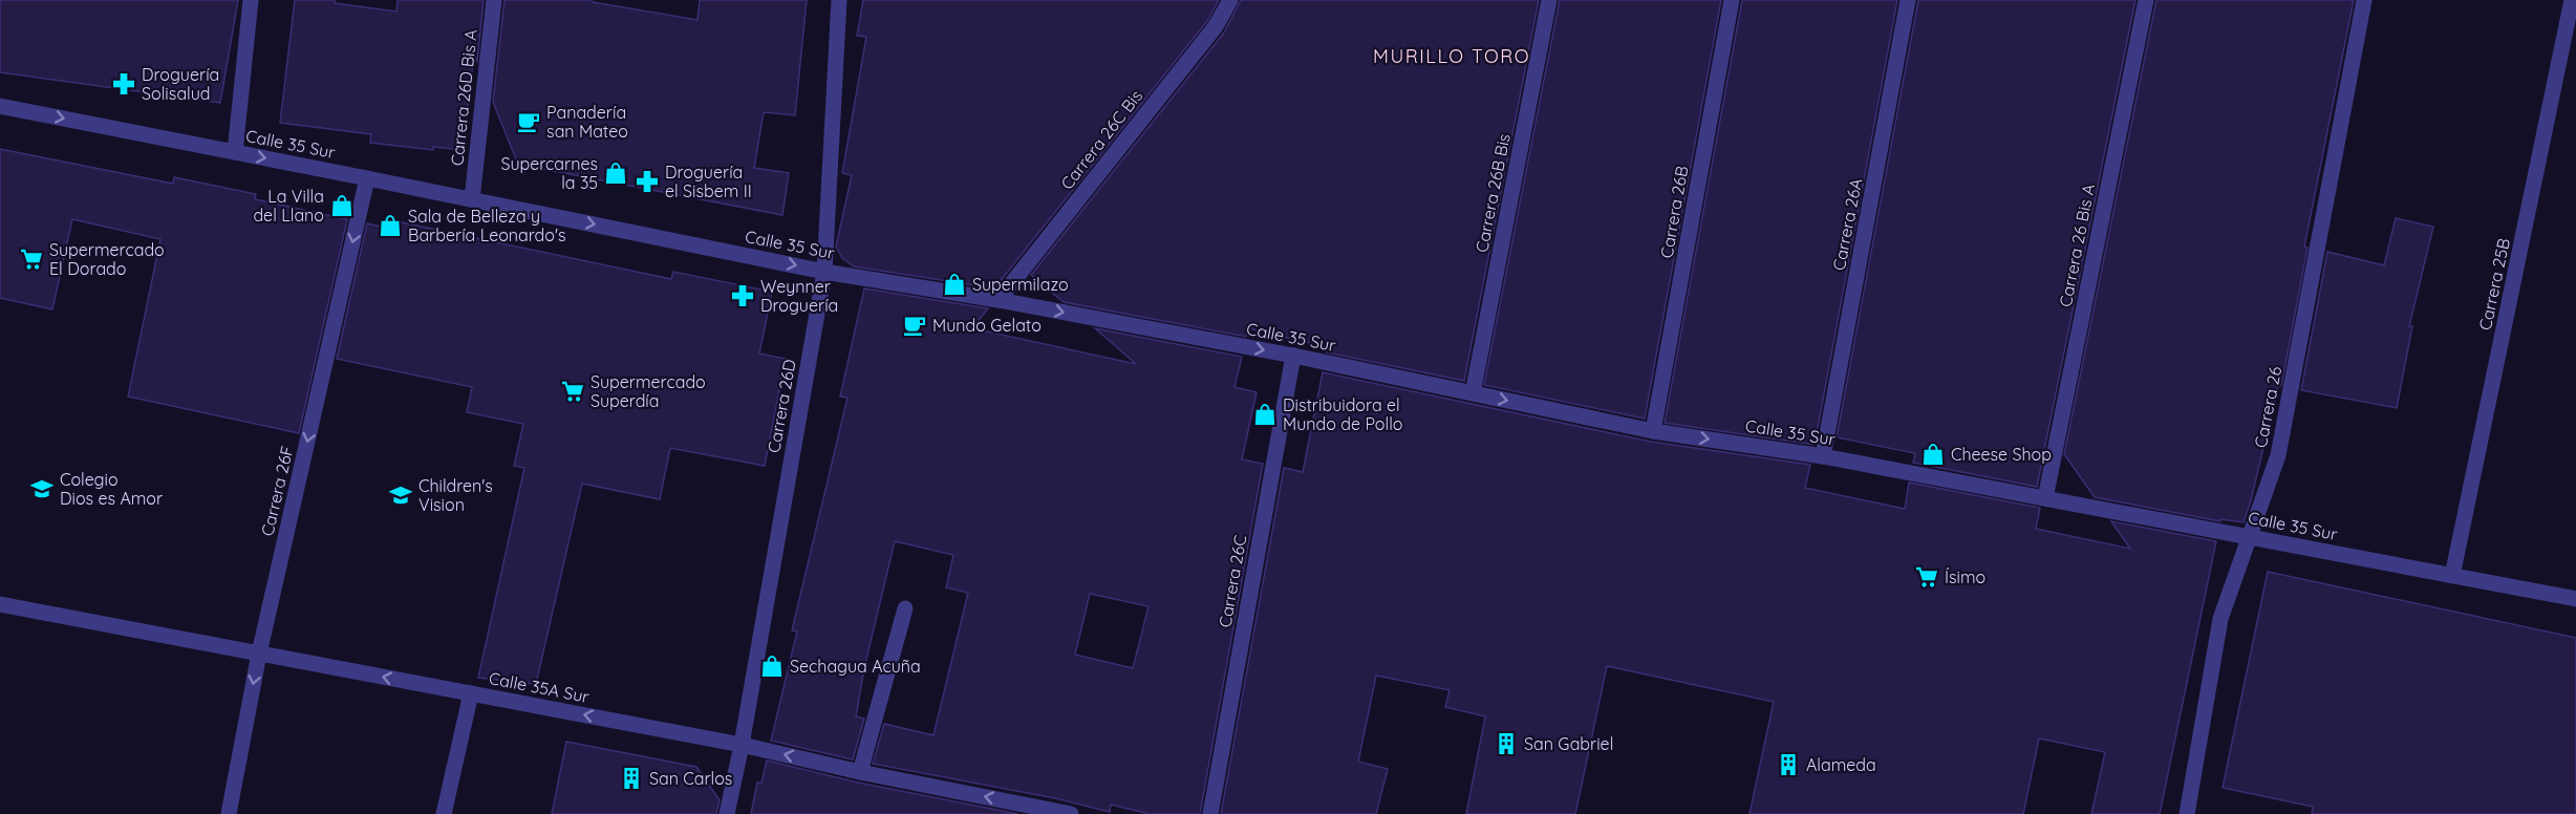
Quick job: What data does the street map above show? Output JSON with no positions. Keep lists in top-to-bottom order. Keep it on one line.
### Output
{"streets":{"street":["Carrera 26D Bis A","Carrera 26C Bis","Calle 35 Sur","Carrera 26B Bis","Carrera 26B","Carrera 26A","Carrera 26 Bis A","Carrera 25B","Carrera 26D","Carrera 26","Carrera 26F","Carrera 26C","Calle 35A Sur"]},"crossings":[["Carrera 26D Bis A","Calle 35 Sur"],["Carrera 26C Bis","Calle 35 Sur"],["Calle 35 Sur","Carrera 26B Bis"],["Calle 35 Sur","Carrera 26B"],["Calle 35 Sur","Carrera 26A"],["Calle 35 Sur","Carrera 26 Bis A"],["Calle 35 Sur","Carrera 25B"],["Calle 35 Sur","Carrera 26D"],["Calle 35 Sur","Carrera 26"],["Calle 35 Sur","Carrera 26F"],["Calle 35 Sur","Carrera 26C"],["Carrera 26D","Calle 35A Sur"],["Carrera 26F","Calle 35A Sur"]],"one_way":["Calle 35 Sur","Carrera 26F","Calle 35A Sur"],"districts":["MURILLO TORO"],"places":{"pharmacy":["Droguería Solisalud","Droguería el Sisbem II","Weynner Droguería"],"cafe":["Panadería san Mateo","Mundo Gelato"],"shop":["Supercarnes la 35","La Villa del Llano","Sala de Belleza y Barbería Leonardo's","Supermilazo","Distribuidora el Mundo de Pollo","Cheese Shop","Sechagua Acuña"],"supermarket":["Supermercado El Dorado","Supermercado Superdía","Ísimo"],"school or university":["Colegio Dios es Amor","Children's Vision"],"building":["San Gabriel","Alameda","San Carlos"]}}
